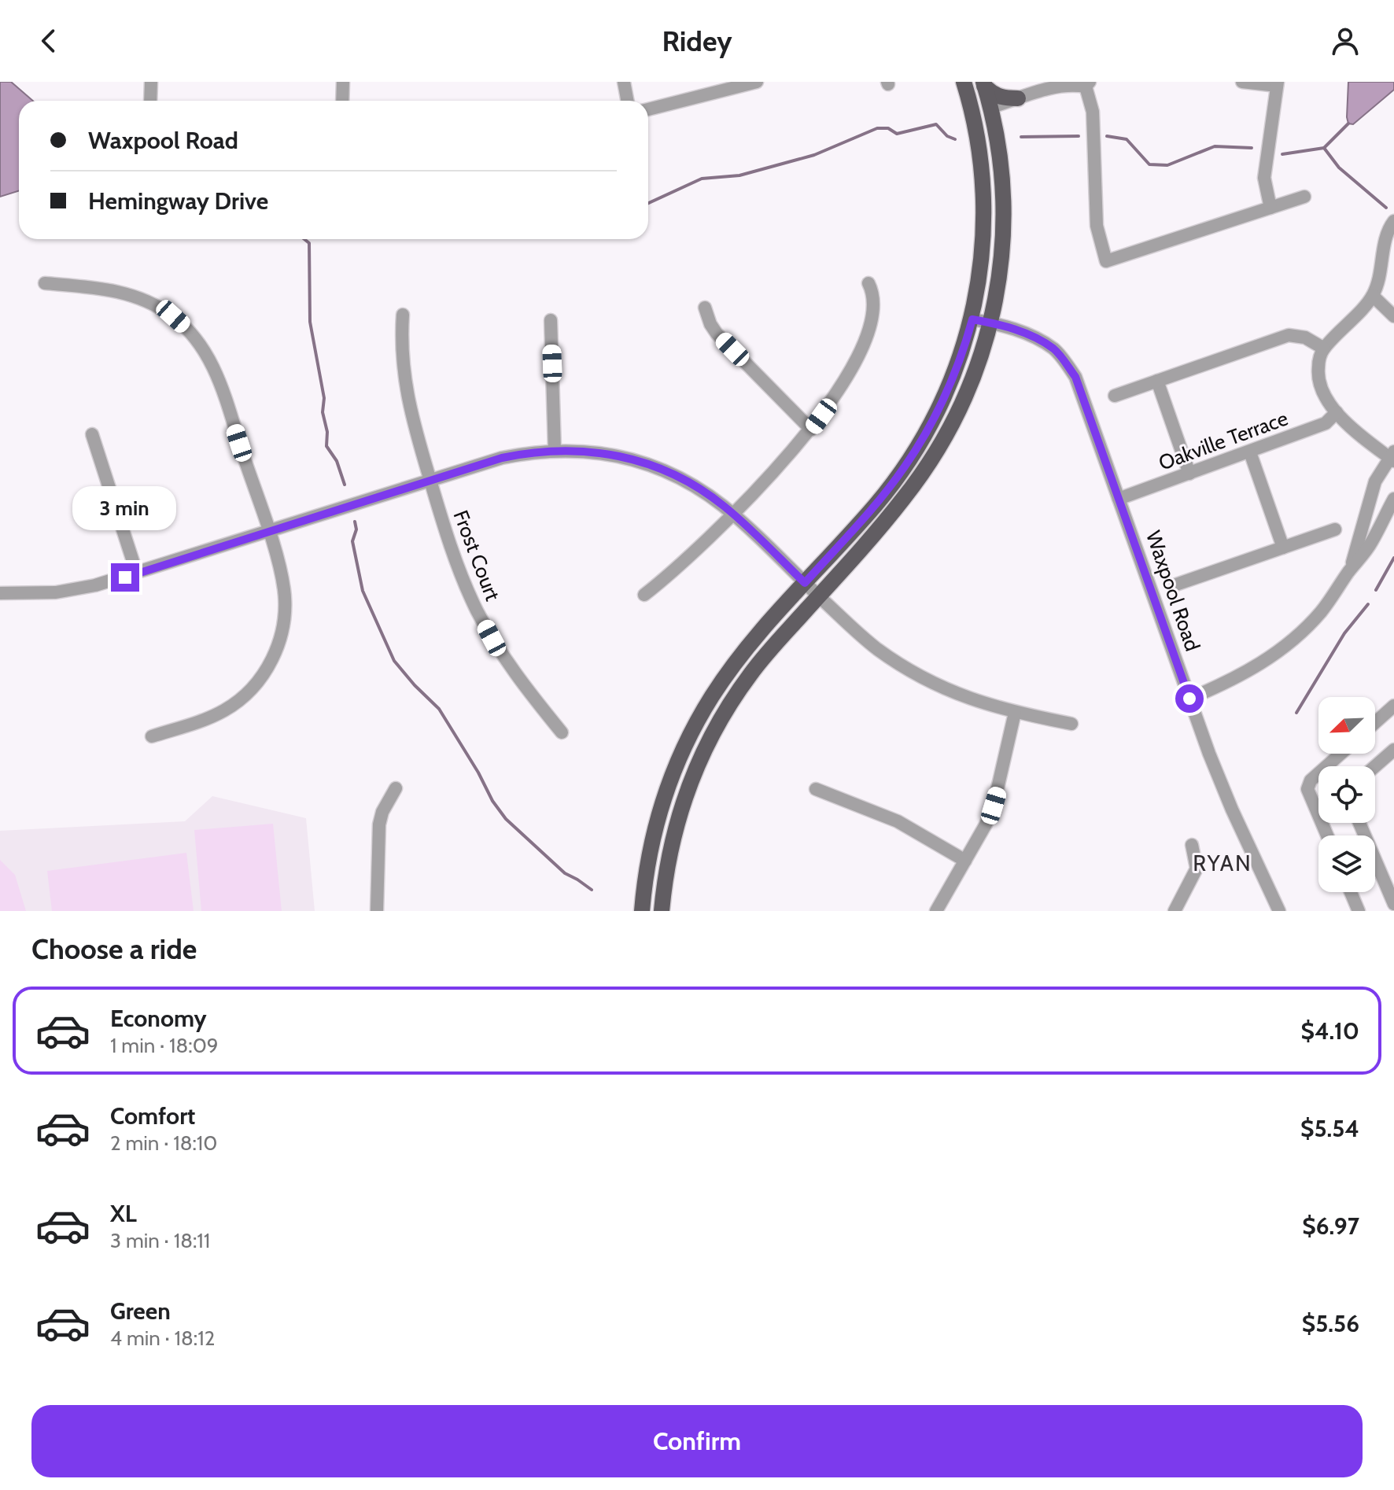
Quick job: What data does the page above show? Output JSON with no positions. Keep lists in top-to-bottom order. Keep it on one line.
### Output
{"streets":{"street":["Oakville Terrace","Frost Court","Waxpool Road"]},"crossings":[["Oakville Terrace","Waxpool Road"]],"districts":["RYAN"],"north":"bottom left","page":{"header":"Ridey","banner":["Waxpool Road","Hemingway Drive"],"bubble":"3 min","heading":"Choose a ride","list":[{"name":"Economy","note":"1 min · 18:09","value":"$4.10"},{"name":"Comfort","note":"2 min · 18:10","value":"$5.54"},{"name":"XL","note":"3 min · 18:11","value":"$6.97"},{"name":"Green","note":"4 min · 18:12","value":"$5.56"}],"buttons":"Confirm"}}
